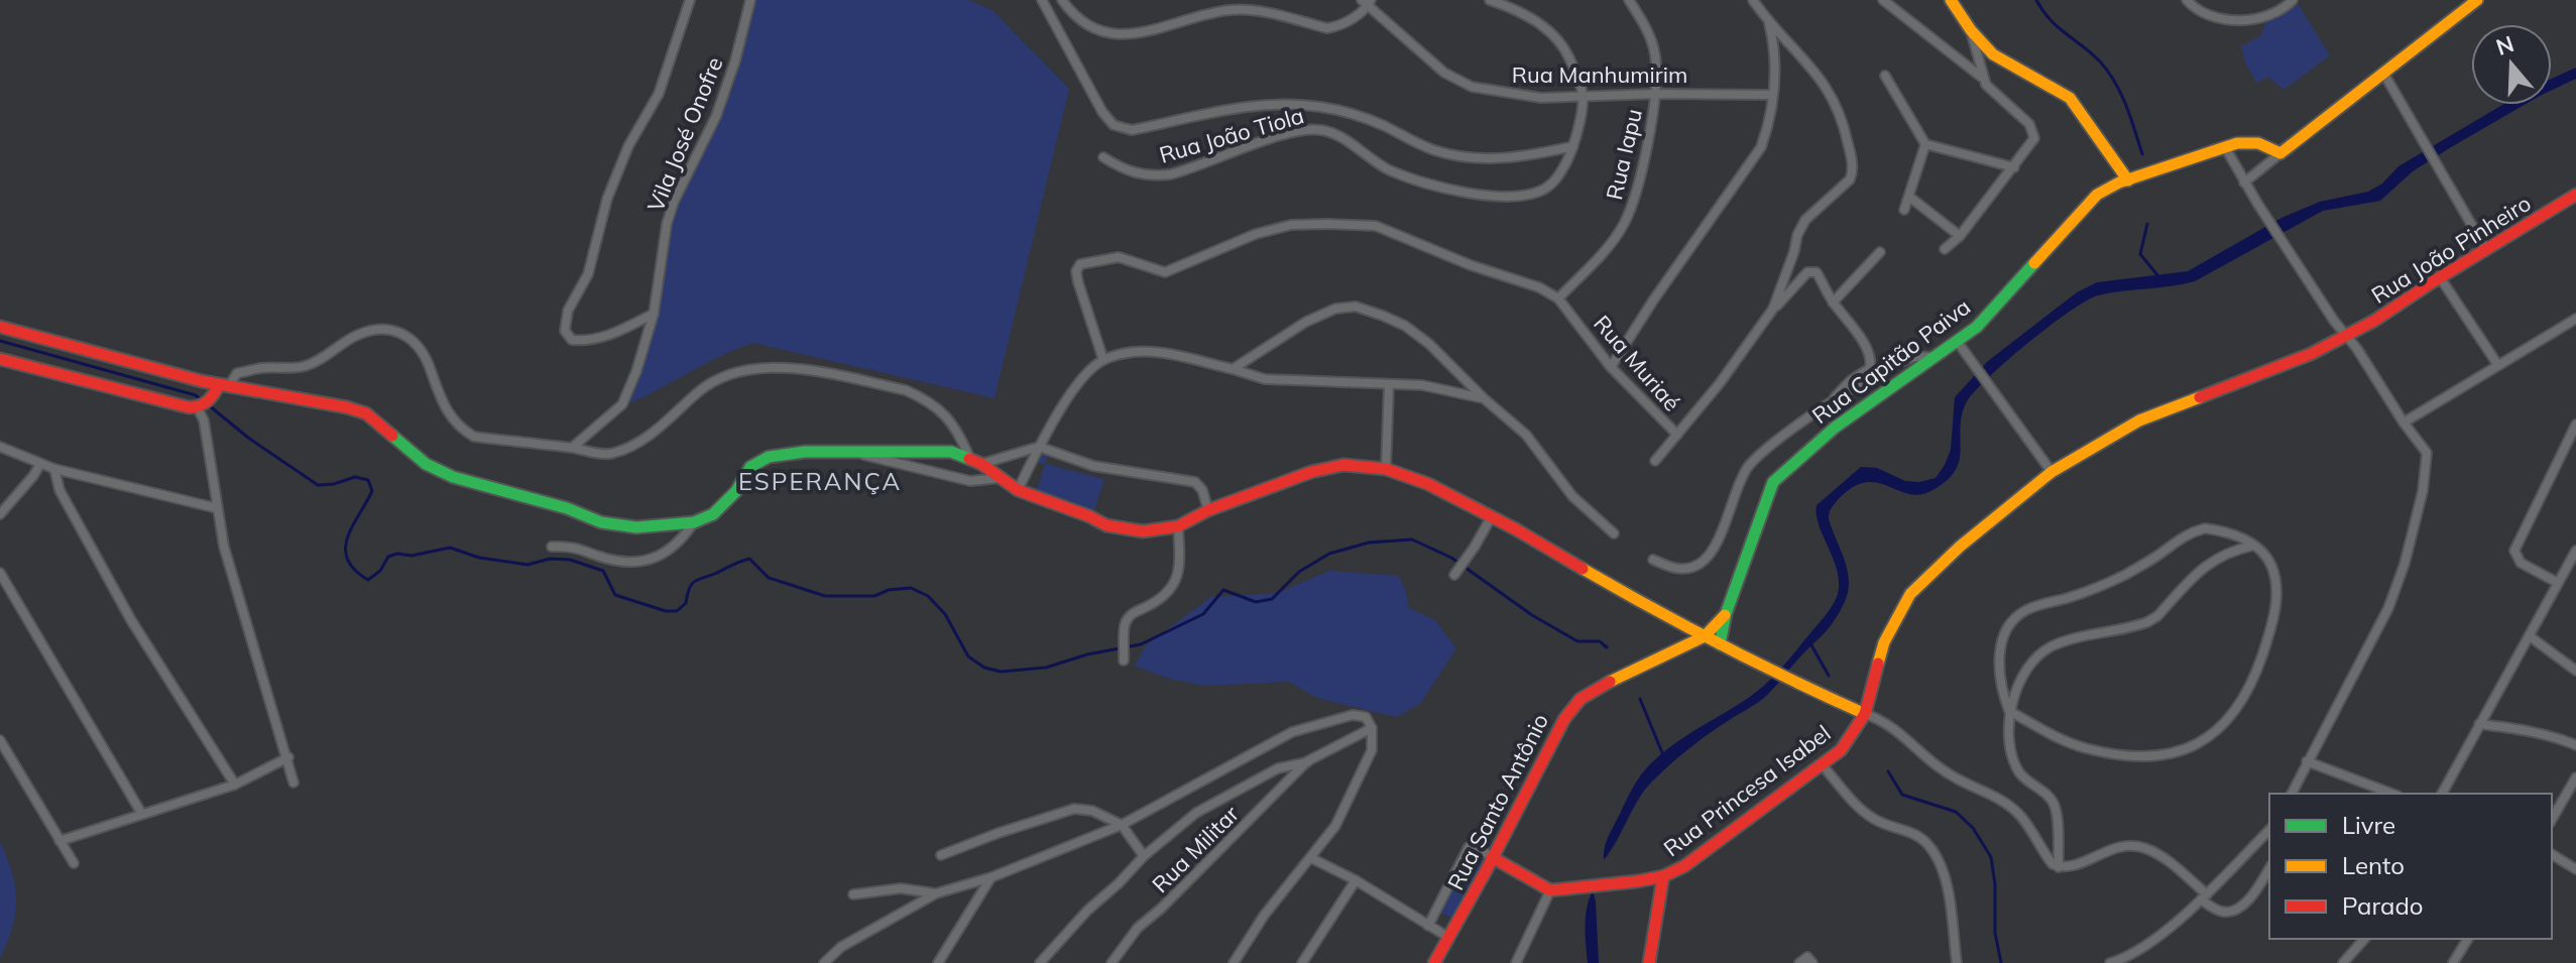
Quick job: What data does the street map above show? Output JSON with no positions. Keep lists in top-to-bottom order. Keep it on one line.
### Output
{"streets":{"main road":["Rua João Pinheiro","Rua Capitão Paiva","Rua Princesa Isabel","Rua Santo Antônio"],"street":["Rua Manhumirim","Vila José Onofre","Rua João Tiola","Rua Iapu","Rua Muriaé","Rua Militar"]},"crossings":[["Rua Manhumirim","Rua João Tiola"],["Rua Manhumirim","Rua Iapu"],["Rua Iapu","Rua Muriaé"],["Rua João Pinheiro","Rua Princesa Isabel"]],"districts":["ESPERANÇA"],"legend":["Livre","Lento","Parado"],"north":"top"}
